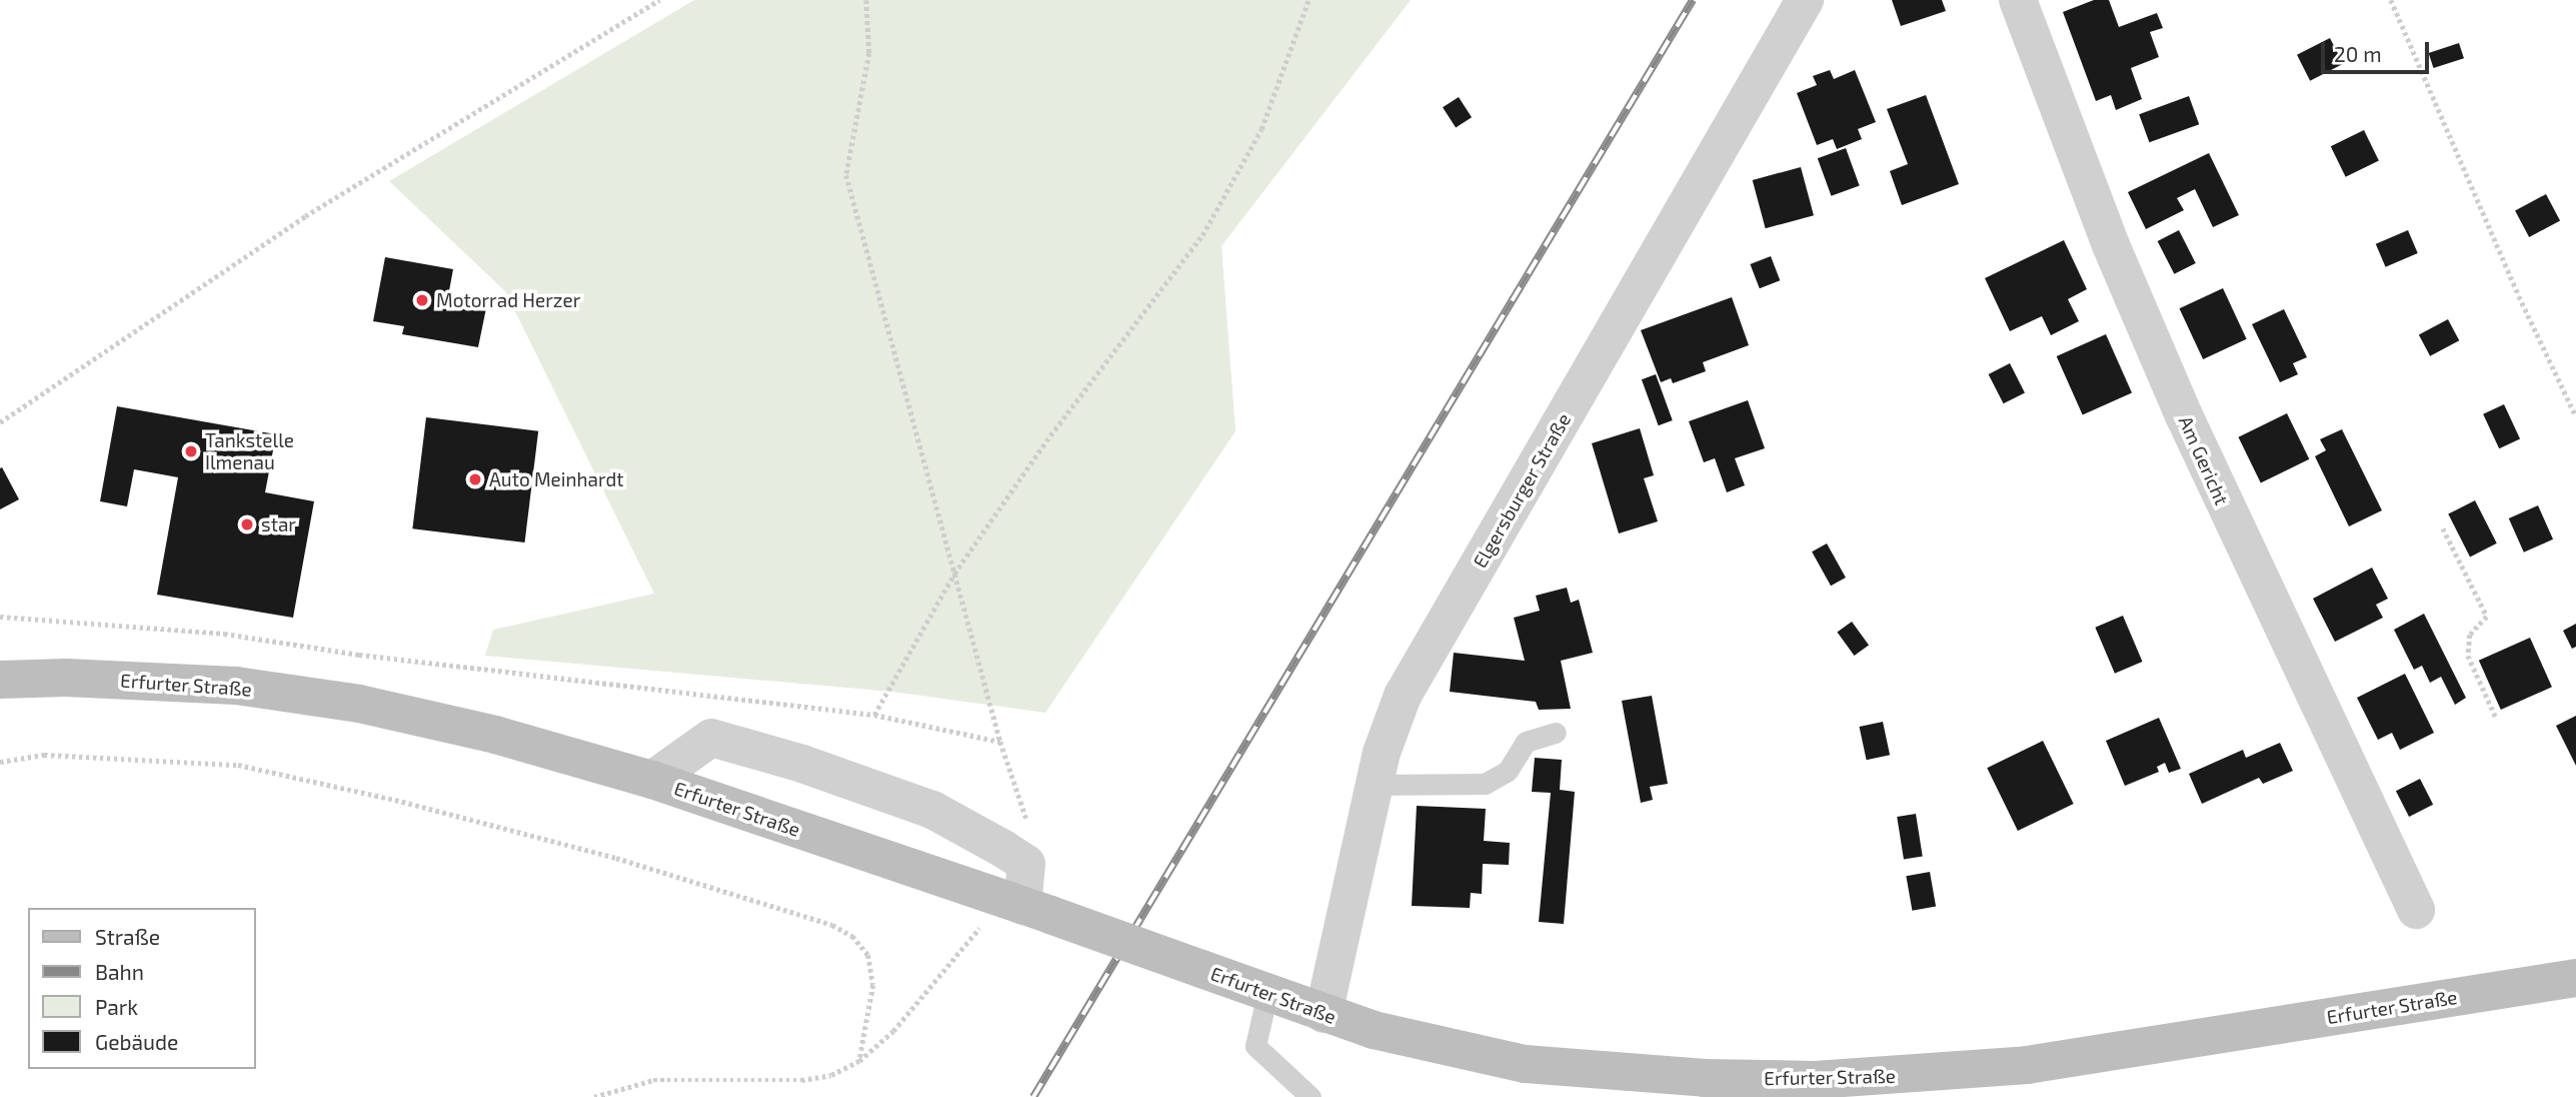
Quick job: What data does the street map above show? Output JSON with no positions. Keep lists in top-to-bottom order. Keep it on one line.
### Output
{"streets":{"main road":["Erfurter Straße"],"street":["Am Gericht","Elgersburger Straße"]},"crossings":[["Elgersburger Straße","Erfurter Straße"]],"places":["Motorrad Herzer","Tankstelle Ilmenau","Auto Meinhardt","star"],"legend":["Straße","Bahn","Park","Gebäude"],"scale_bar":"20 m"}
